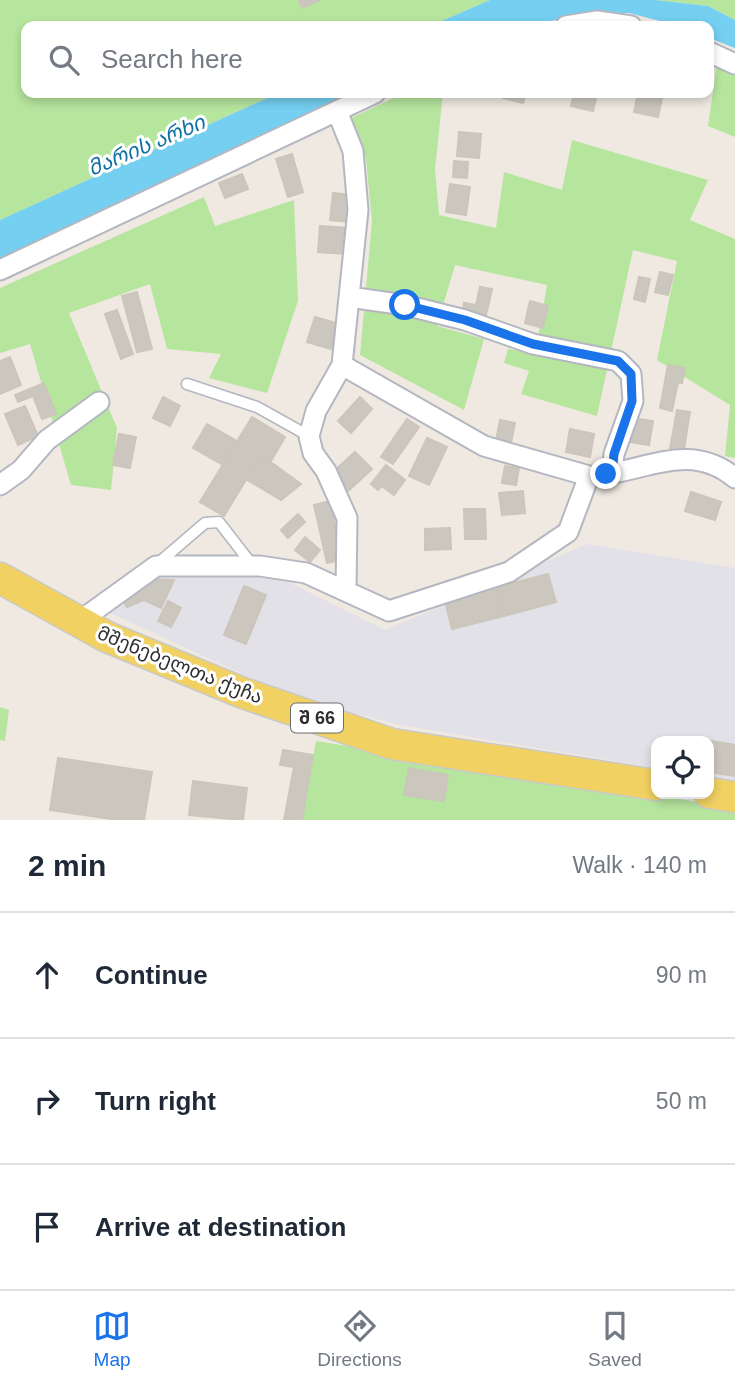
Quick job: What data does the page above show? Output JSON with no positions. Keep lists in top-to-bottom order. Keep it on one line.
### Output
{"streets":{"main road":["მშენებელთა ქუჩა","შ 66"]},"water":["მარის არხი"],"page":{"search":"Search here","heading":["2 min","Walk · 140 m"],"list":[["Continue","90 m"],["Turn right","50 m"],"Arrive at destination"],"nav":["Map","Directions","Saved"]}}
